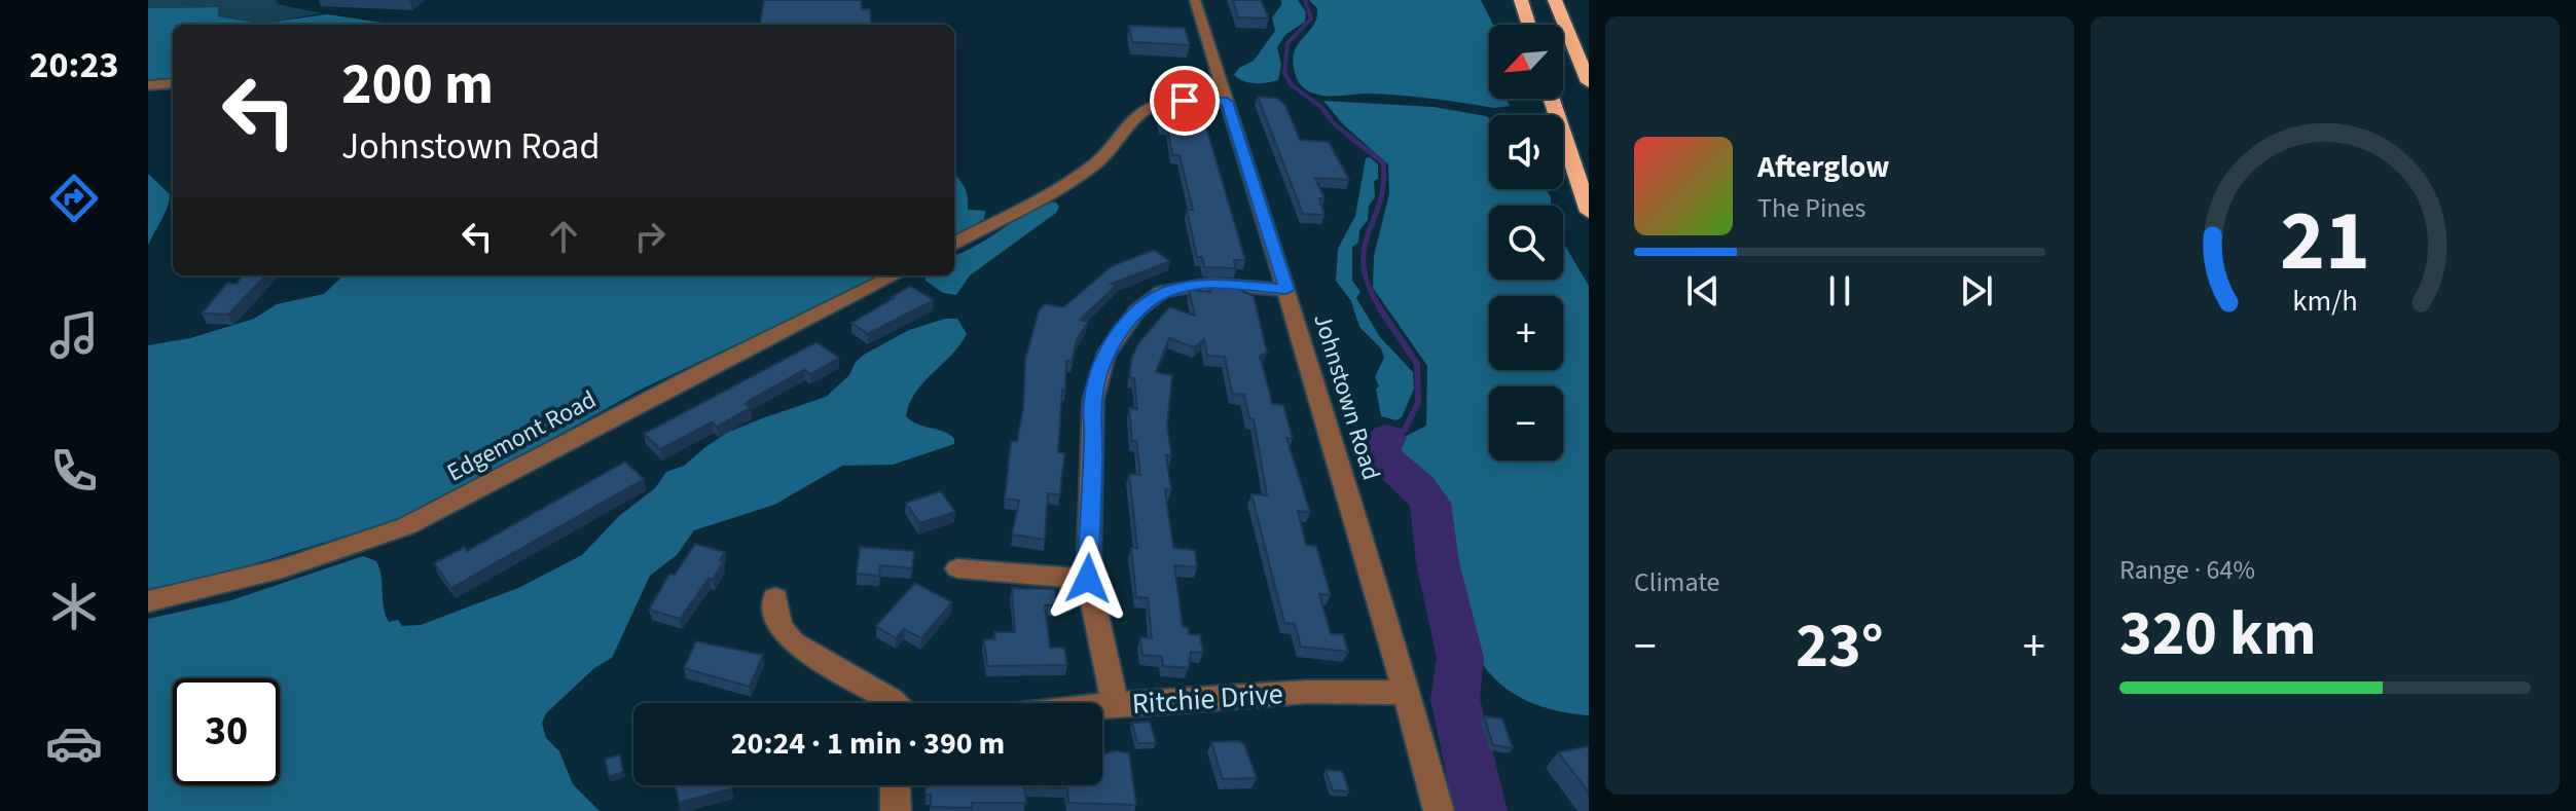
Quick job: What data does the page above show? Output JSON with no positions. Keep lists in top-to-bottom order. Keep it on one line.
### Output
{"streets":{"street":["Johnstown Road","Edgemont Road","Ritchie Drive"]},"crossings":[["Johnstown Road","Ritchie Drive"]],"north":"bottom left","page":{"tabs":"20:23","map_buttons":["+","−"],"turn":["200 m","Johnstown Road"],"song":["Afterglow","The Pines"],"tile":["Climate",["Range · 64%","320 km"]],"heat":["−","23°","+"],"limit":"30","trip":"20:24 · 1 min · 390 m","gauge":["21","km/h"]}}
